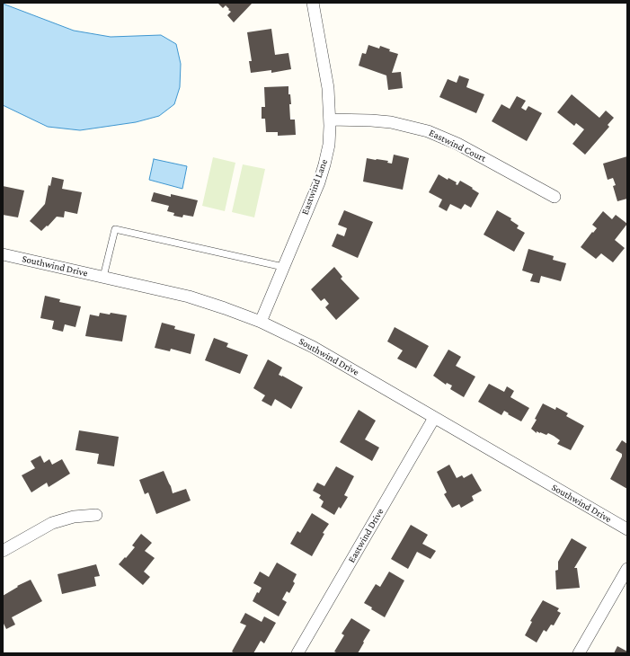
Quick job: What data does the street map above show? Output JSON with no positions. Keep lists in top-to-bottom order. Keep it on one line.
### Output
{"streets":{"street":["Eastwind Court","Eastwind Lane","Southwind Drive","Eastwind Drive"]},"crossings":[["Eastwind Court","Eastwind Lane"],["Eastwind Lane","Southwind Drive"],["Southwind Drive","Eastwind Drive"]]}
